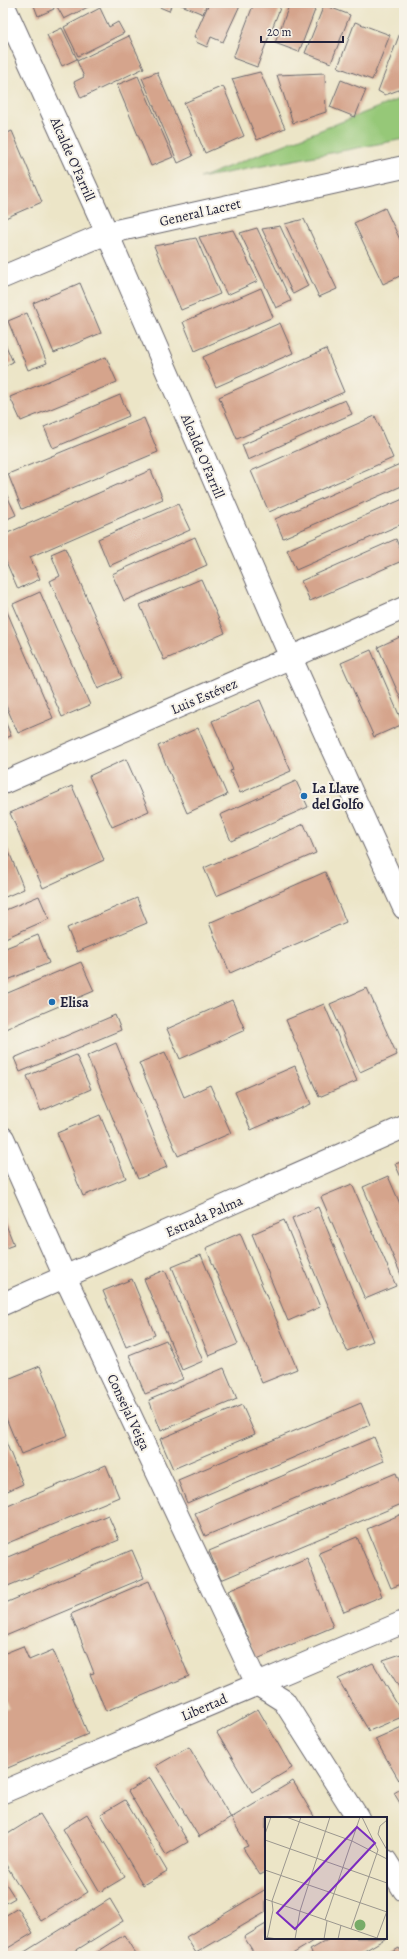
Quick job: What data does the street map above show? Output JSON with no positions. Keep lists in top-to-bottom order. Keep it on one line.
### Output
{"streets":{"street":["Alcalde O'Farrill","General Lacret","Luis Estévez","Estrada Palma","Consejal Veiga","Libertad"]},"crossings":[["Alcalde O'Farrill","General Lacret"],["Alcalde O'Farrill","Luis Estévez"],["Estrada Palma","Consejal Veiga"],["Consejal Veiga","Libertad"]],"places":["La Llave del Golfo","Elisa"],"scale_bar":"20 m"}
